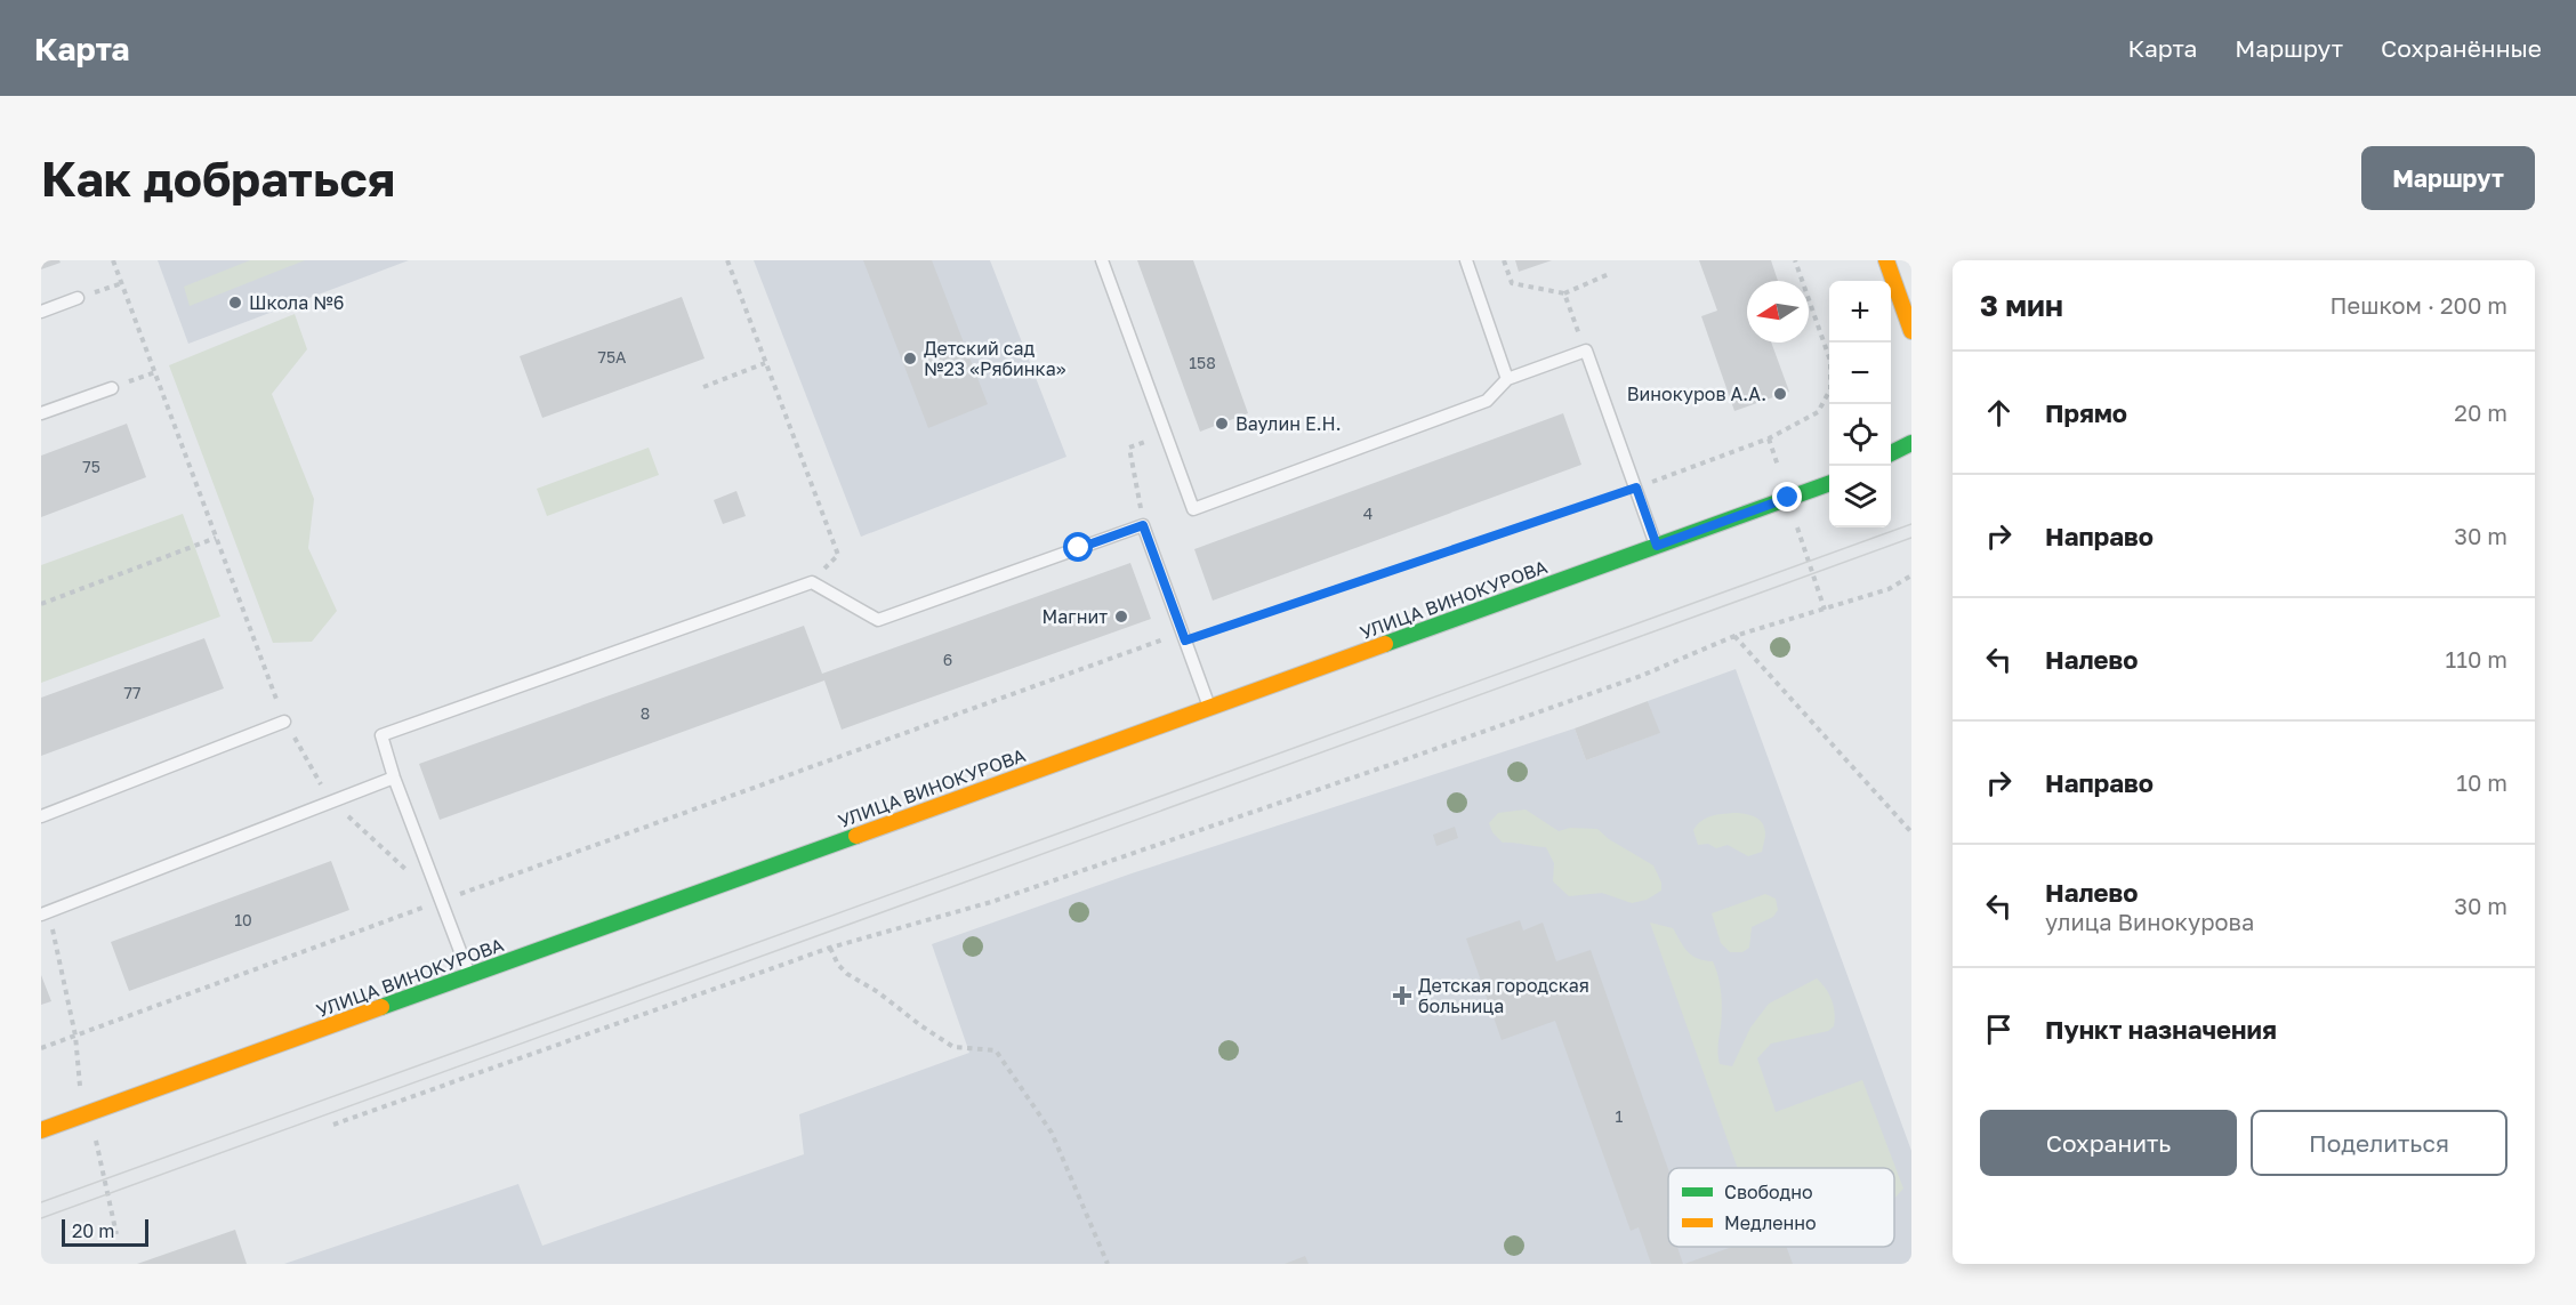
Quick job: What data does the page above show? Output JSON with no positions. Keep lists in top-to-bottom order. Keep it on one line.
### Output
{"streets":{"main road":["УЛИЦА ВИНОКУРОВА"]},"places":{"other":["Школа №6","Детский сад №23 «Рябинка»","Винокуров А.А.","Ваулин Е.Н.","Магнит"],"health":["Детская городская больница"]},"house_numbers":["75А","158","75","4","6","77","8","10","1"],"legend":["Свободно","Медленно"],"scale_bar":"20 m","north":"left","page":{"header":"Карта","nav":["Карта","Маршрут","Сохранённые"],"buttons":["Маршрут",["Сохранить","Поделиться"]],"title":"Как добраться","heading":["3 мин","Пешком · 200 m"],"map_buttons":["+","−"],"list":[["Прямо","20 m"],["Направо","30 m"],["Налево","110 m"],["Направо","10 m"],["Налево","улица Винокурова","30 m"],"Пункт назначения"],"scale":"20 m"}}
